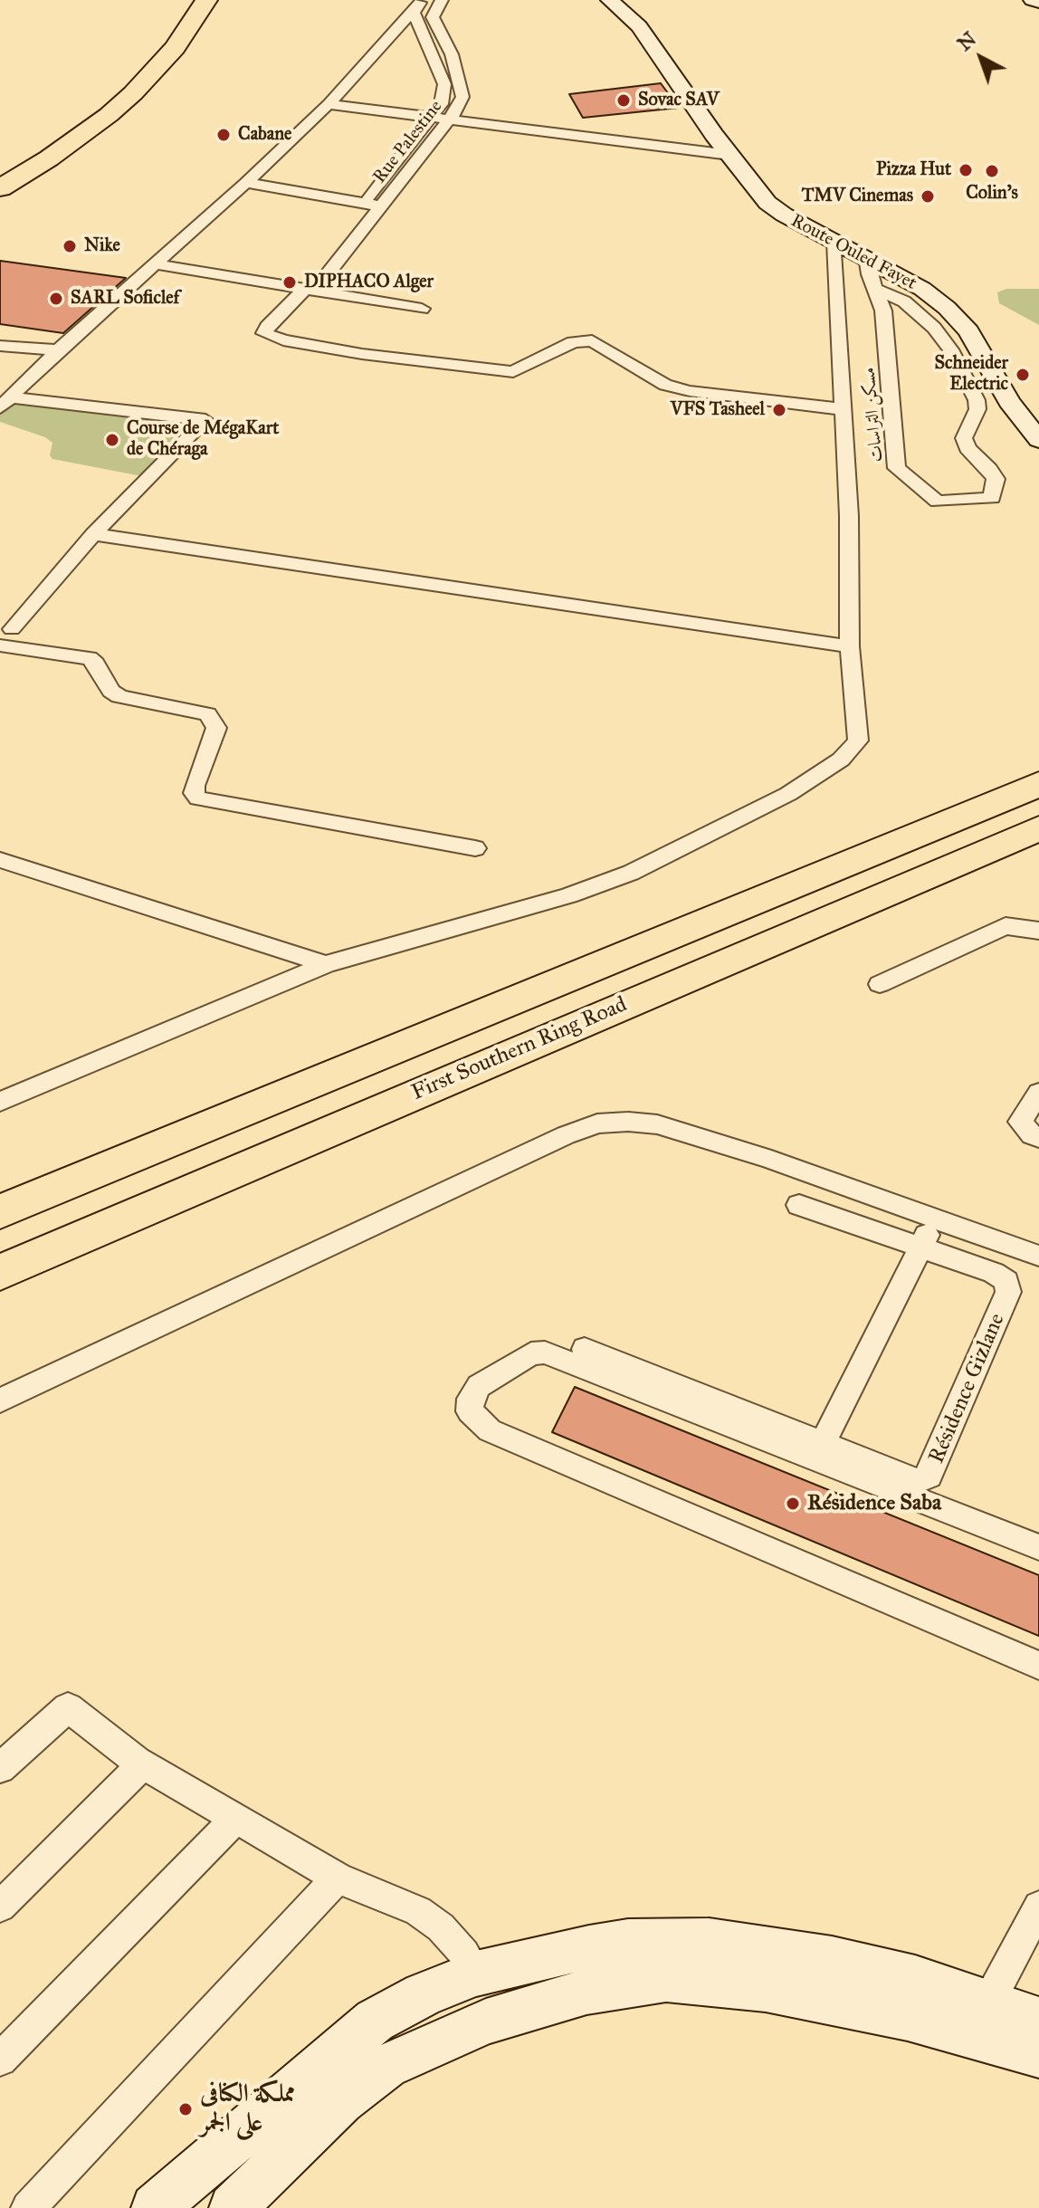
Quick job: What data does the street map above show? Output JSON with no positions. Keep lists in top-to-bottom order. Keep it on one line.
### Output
{"streets":{"highway":["First Southern Ring Road"],"main road":["Route Ouled Fayet"],"street":["Rue Palestine","مسكن التراسات","Résidence Gizlane"]},"crossings":[["Route Ouled Fayet","مسكن التراسات"]],"places":["Sovac SAV","Cabane","Pizza Hut","Colin's","TMV Cinemas","Nike","DIPHACO Alger","SARL Soficlef","Schneider Electric","VFS Tasheel","Course de MégaKart de Chéraga","Résidence Saba","مملكة الكنافى على الجمر"],"north":"top left"}
